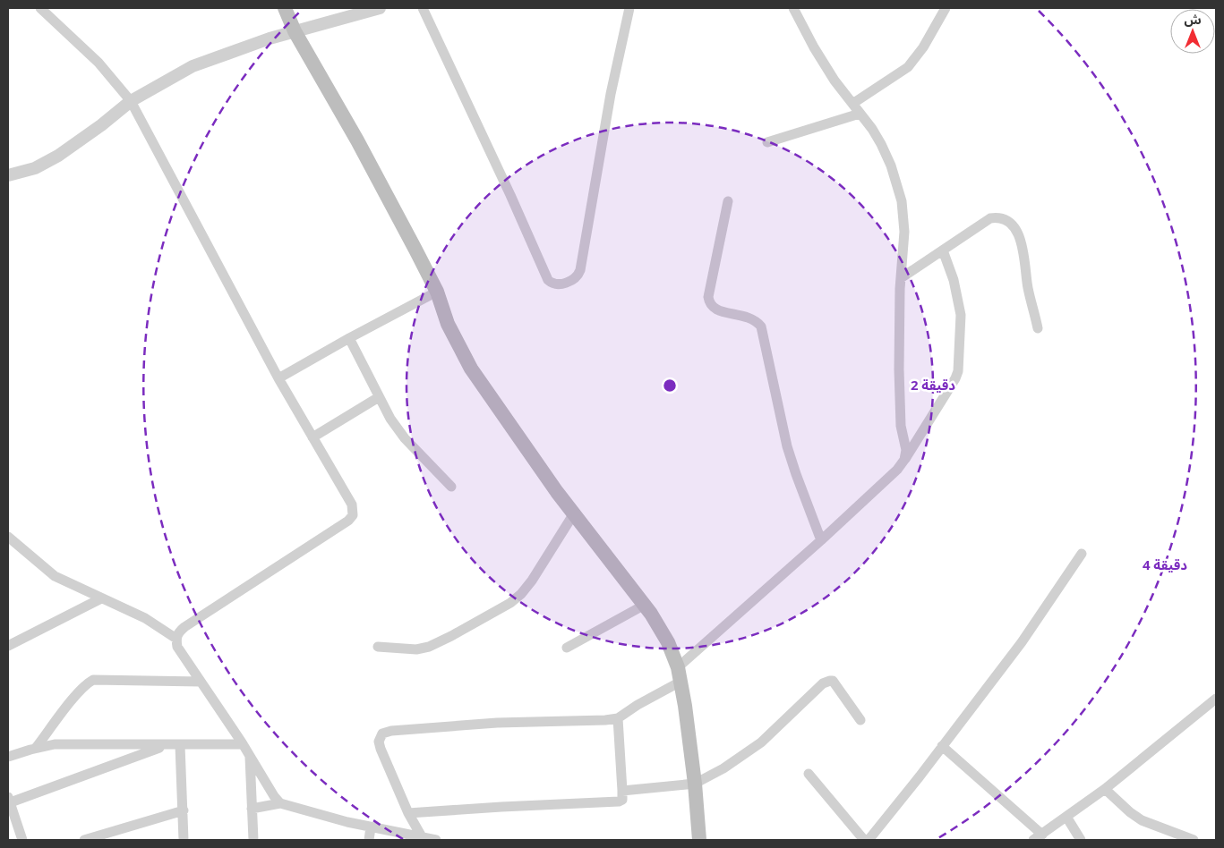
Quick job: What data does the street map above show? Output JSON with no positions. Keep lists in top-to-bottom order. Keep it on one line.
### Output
{"north":"top","rings":["2 دقيقة","4 دقيقة"]}
